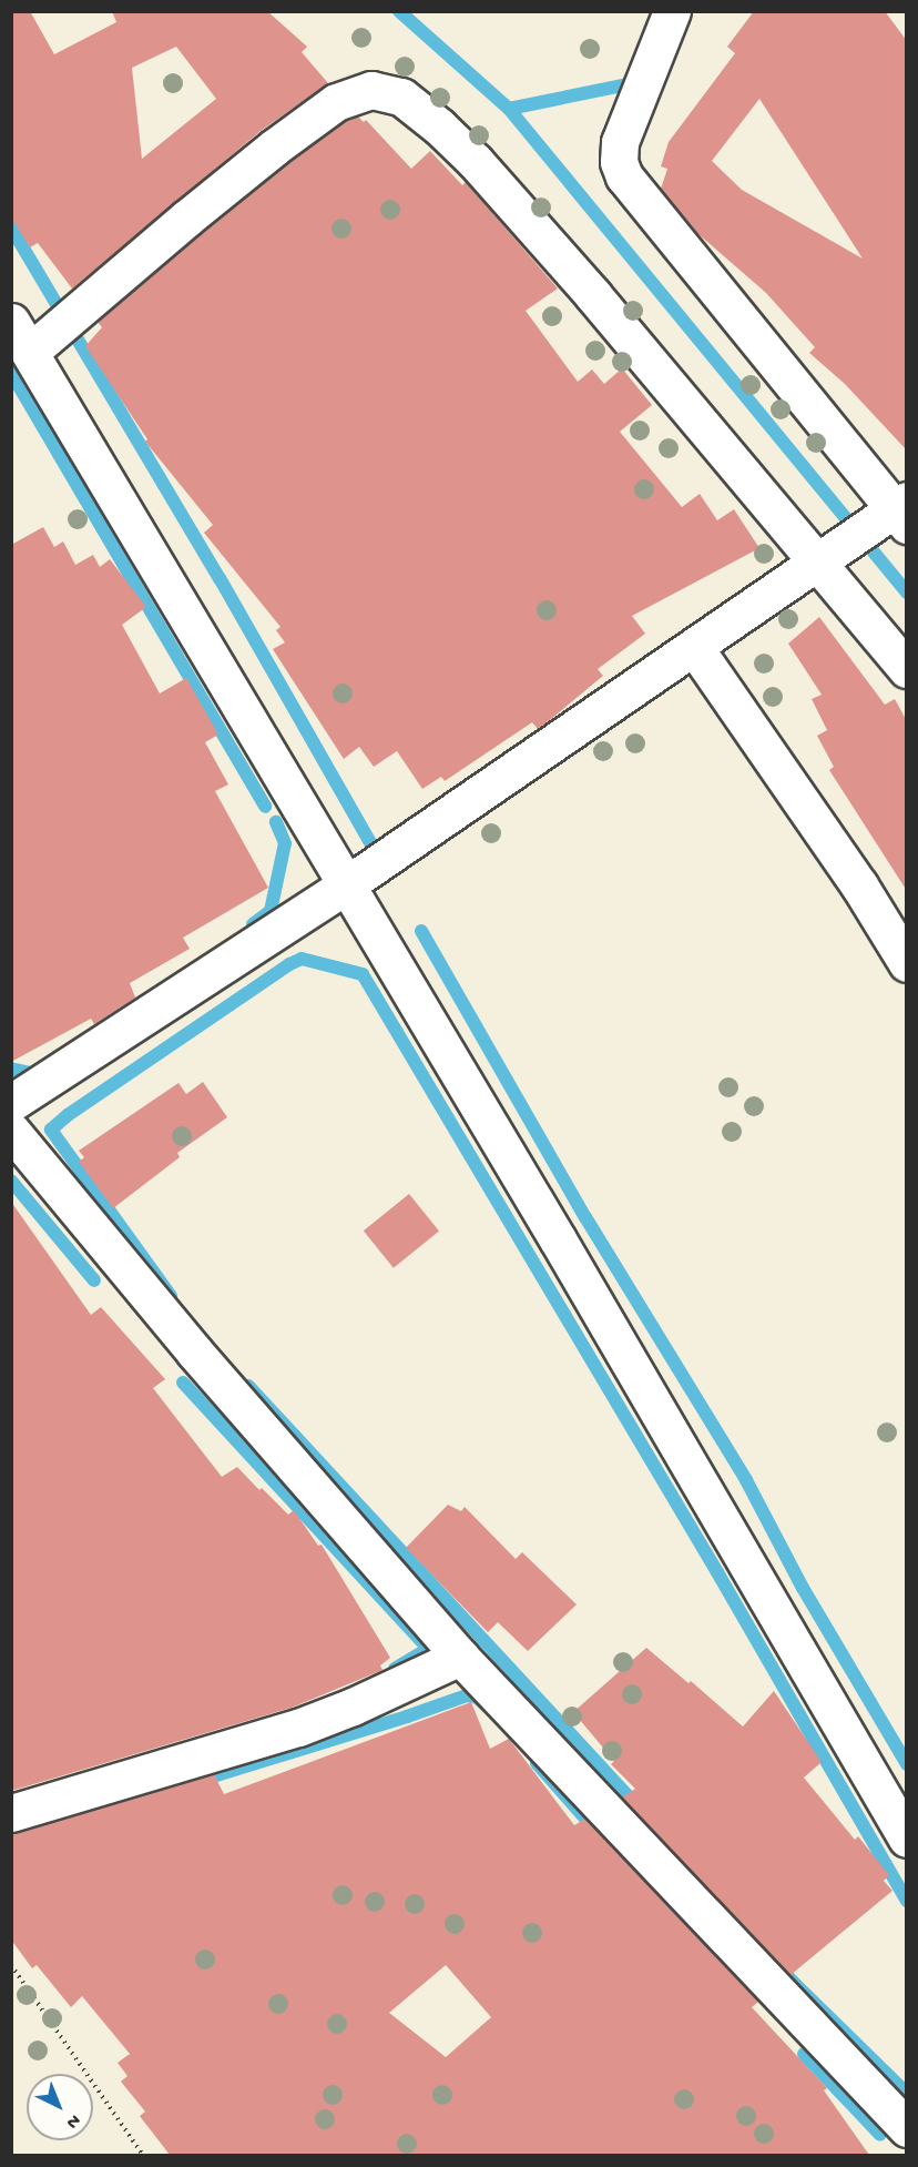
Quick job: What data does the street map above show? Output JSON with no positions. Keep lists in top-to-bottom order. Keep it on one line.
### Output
{"north":"bottom right"}
